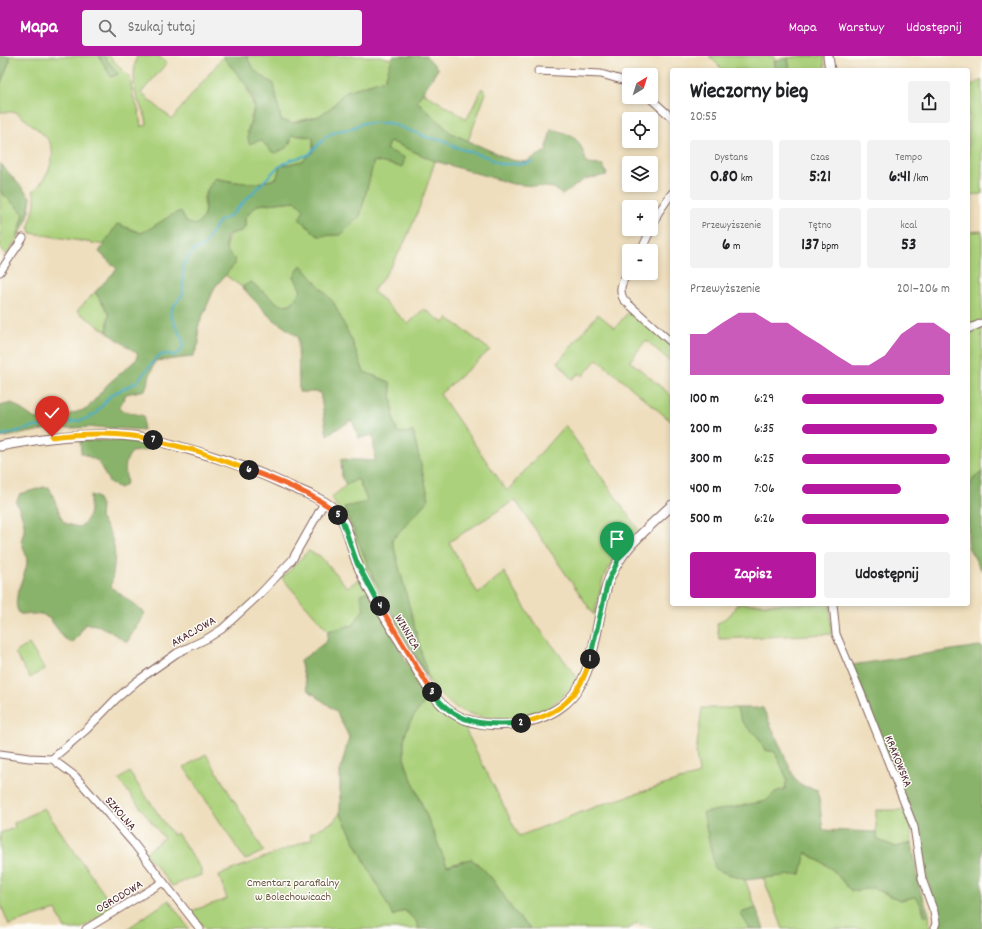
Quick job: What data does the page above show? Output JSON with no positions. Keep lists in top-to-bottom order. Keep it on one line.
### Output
{"streets":{"street":["AKACJOWA","WINNICA","KRAKOWSKA","SZKOLNA","OGRODOWA"]},"crossings":[["AKACJOWA","WINNICA"],["AKACJOWA","SZKOLNA"],["SZKOLNA","OGRODOWA"]],"parks":["Cmentarz parafialny w Bolechowicach"],"north":"top right","page":{"header":"Mapa","search":"Szukaj tutaj","nav":["Mapa","Warstwy","Udostępnij"],"map_buttons":["+","−"],"heading":["Wieczorny bieg","20:55"],"stats":[["Dystans","0.80 km"],["Czas","5:21"],["Tempo","6:41 /km"],["Przewyższenie","6 m"],["Tętno","137 bpm"],["kcal","53"]],"chart":["Przewyższenie","201–206 m"],"list":[{"name":"100 m","note":"6:29"},{"name":"200 m","note":"6:35"},{"name":"300 m","note":"6:25"},{"name":"400 m","note":"7:06"},{"name":"500 m","note":"6:26"}],"pins":["7","6","5","4","1","3","2"],"buttons":["Zapisz","Udostępnij"]}}
